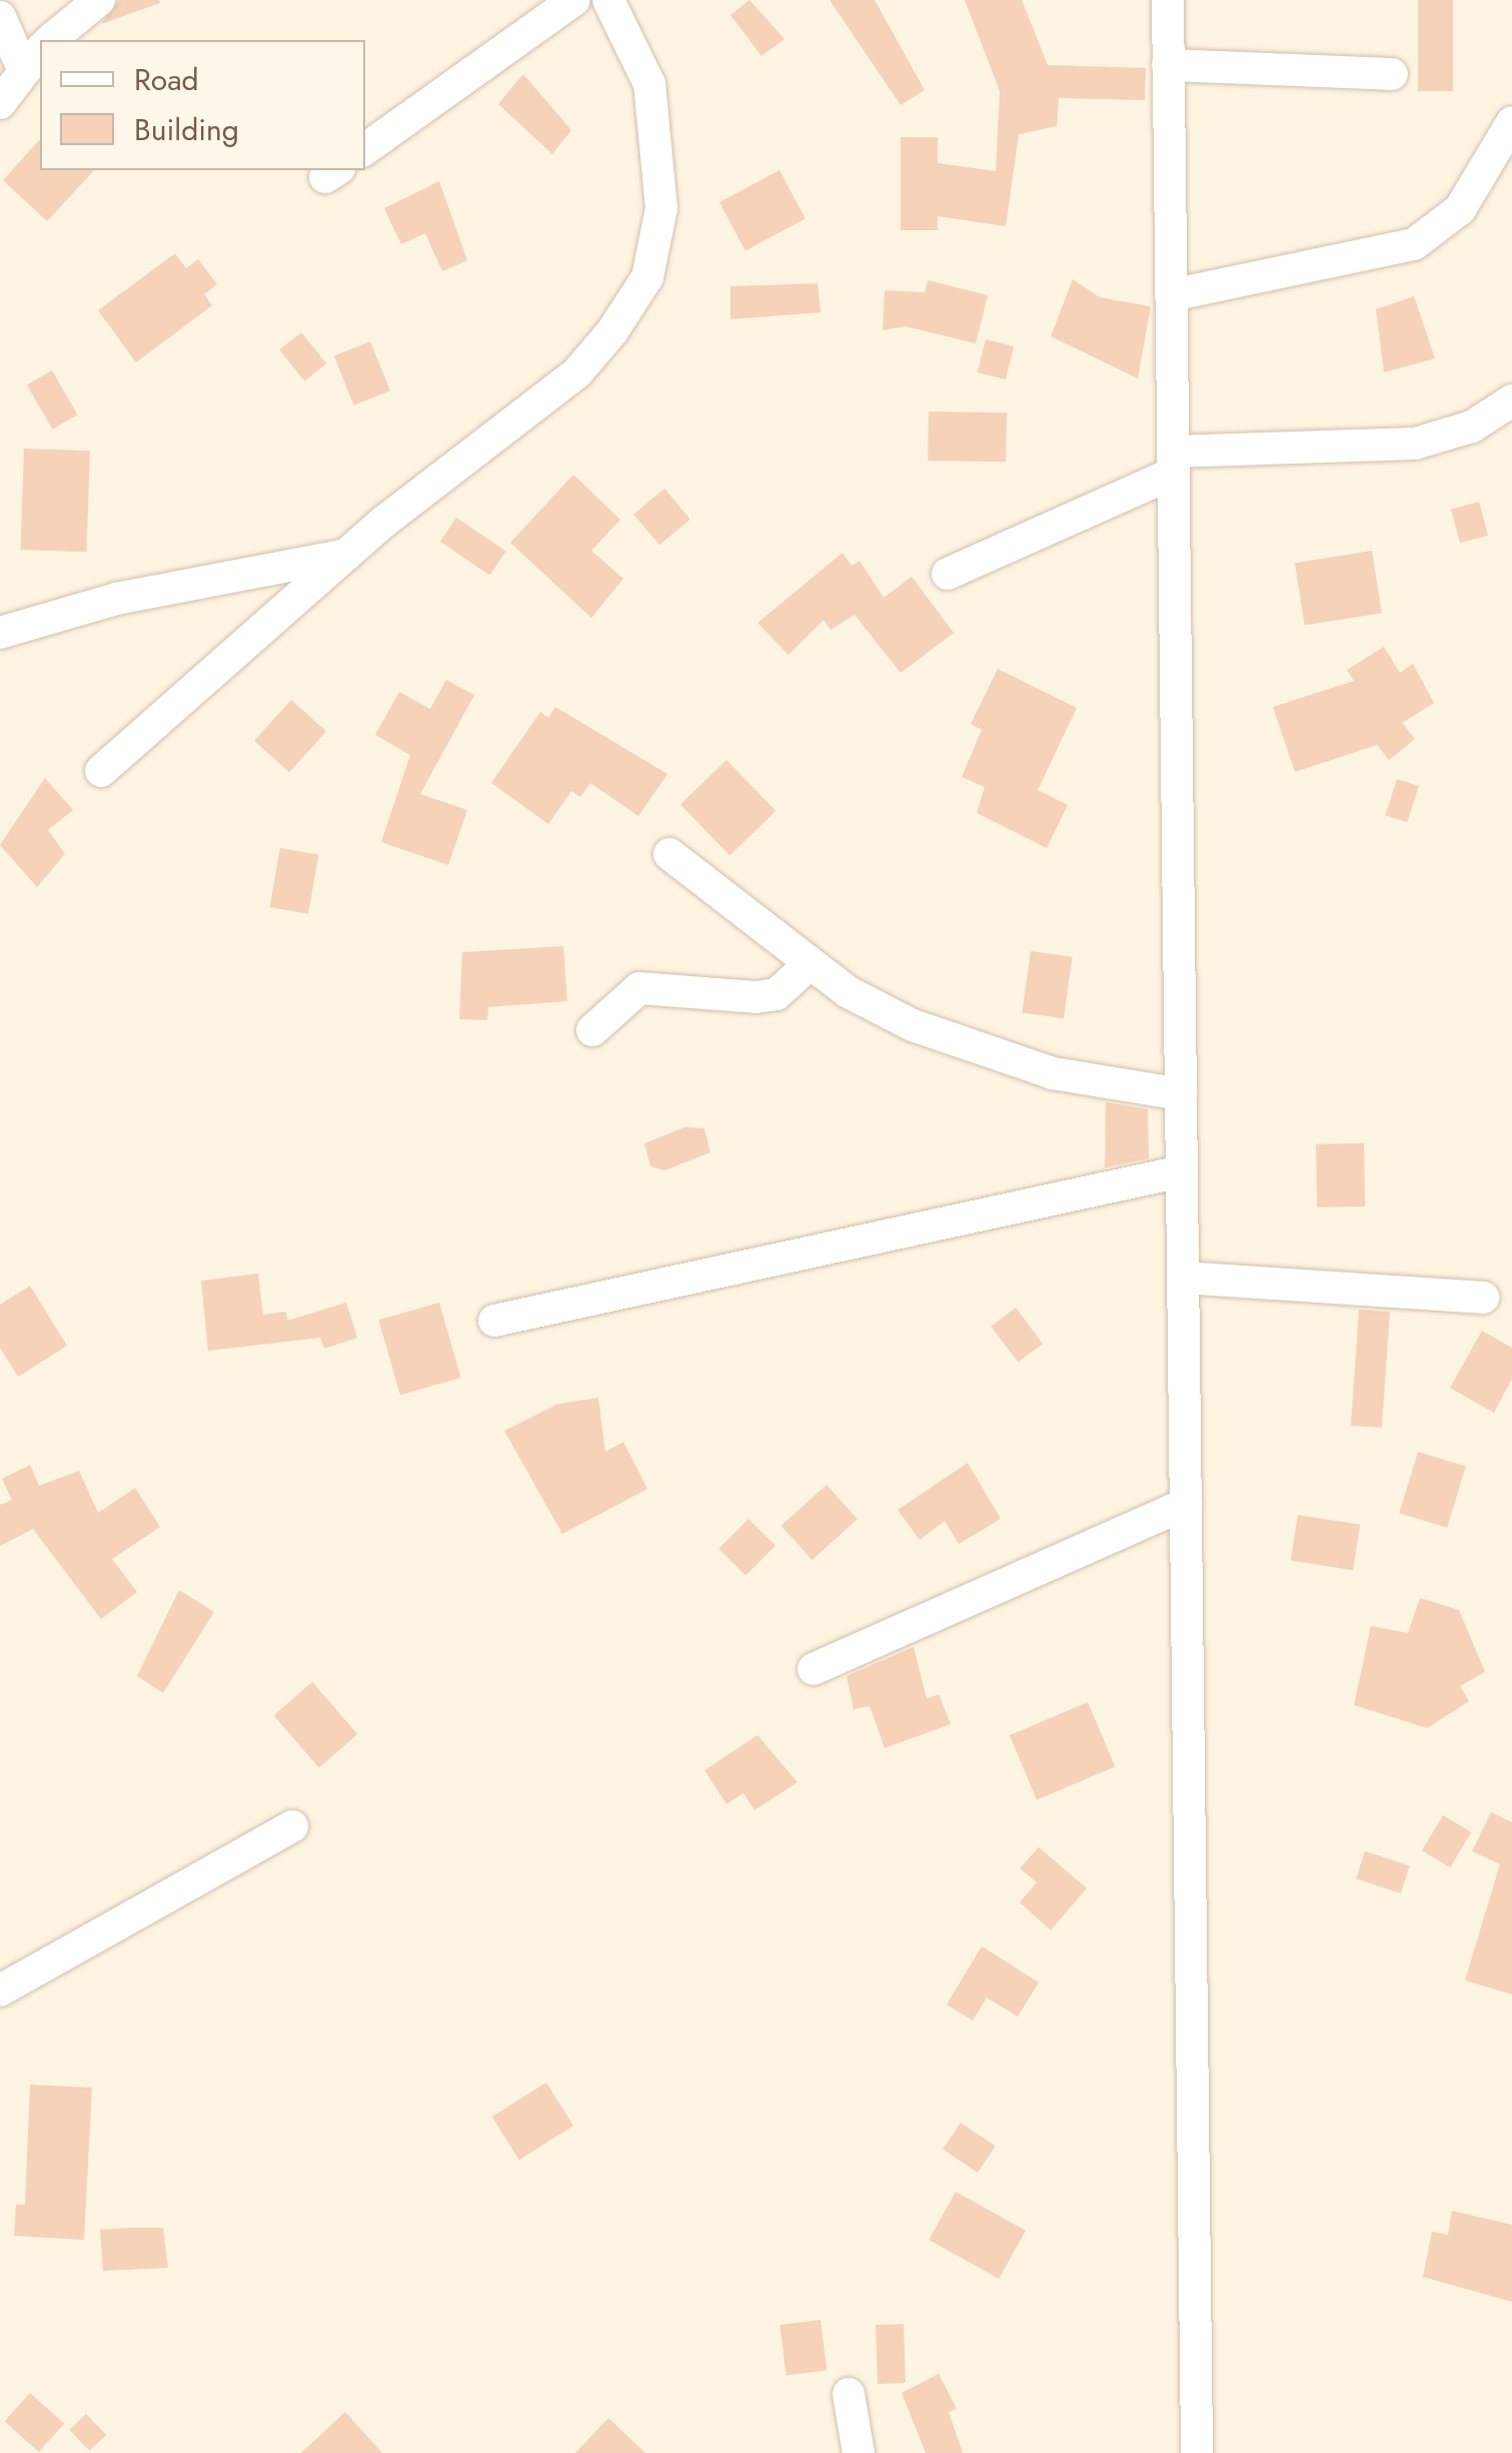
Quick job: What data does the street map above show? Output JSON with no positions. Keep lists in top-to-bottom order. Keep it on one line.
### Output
{"legend":["Road","Building"]}
